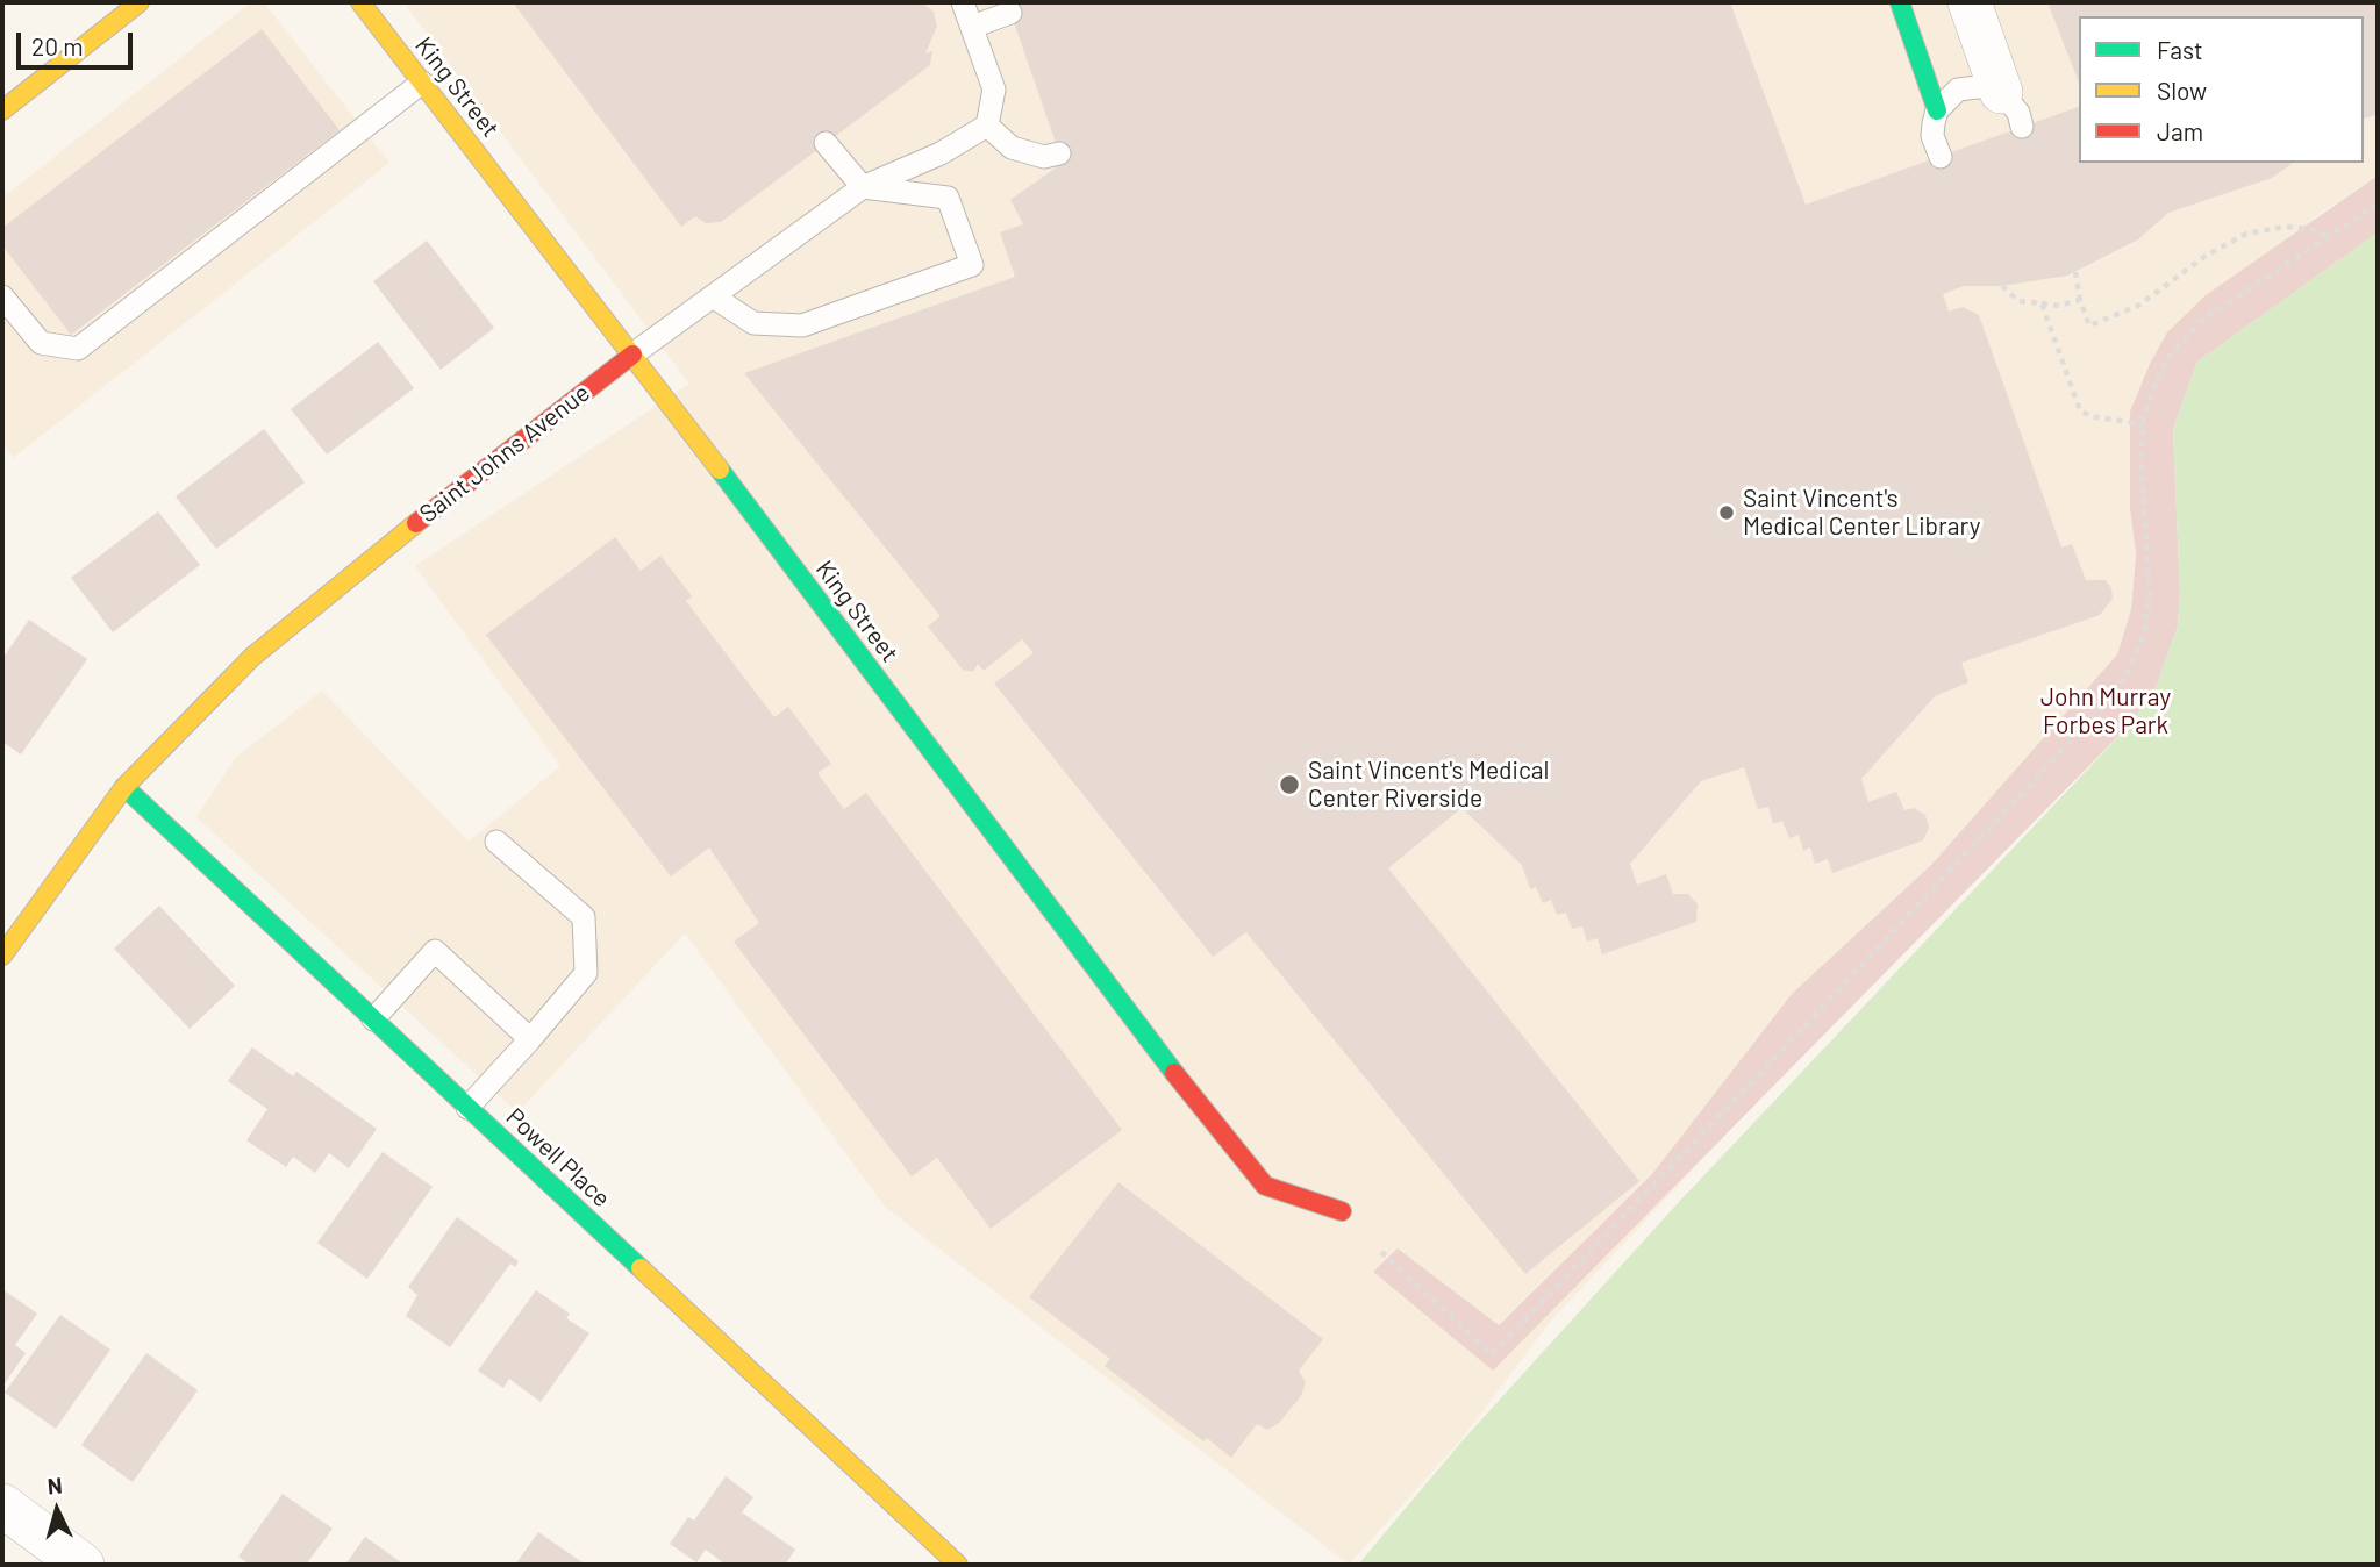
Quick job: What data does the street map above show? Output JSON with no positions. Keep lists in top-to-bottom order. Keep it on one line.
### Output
{"streets":{"street":["King Street","Saint Johns Avenue","Powell Place"]},"crossings":[["King Street","Saint Johns Avenue"],["Saint Johns Avenue","Powell Place"]],"parks":["John Murray Forbes Park"],"places":["Saint Vincent's Medical Center Library","Saint Vincent's Medical Center Riverside"],"legend":["Fast","Slow","Jam"],"scale_bar":"20 m","north":"top"}
